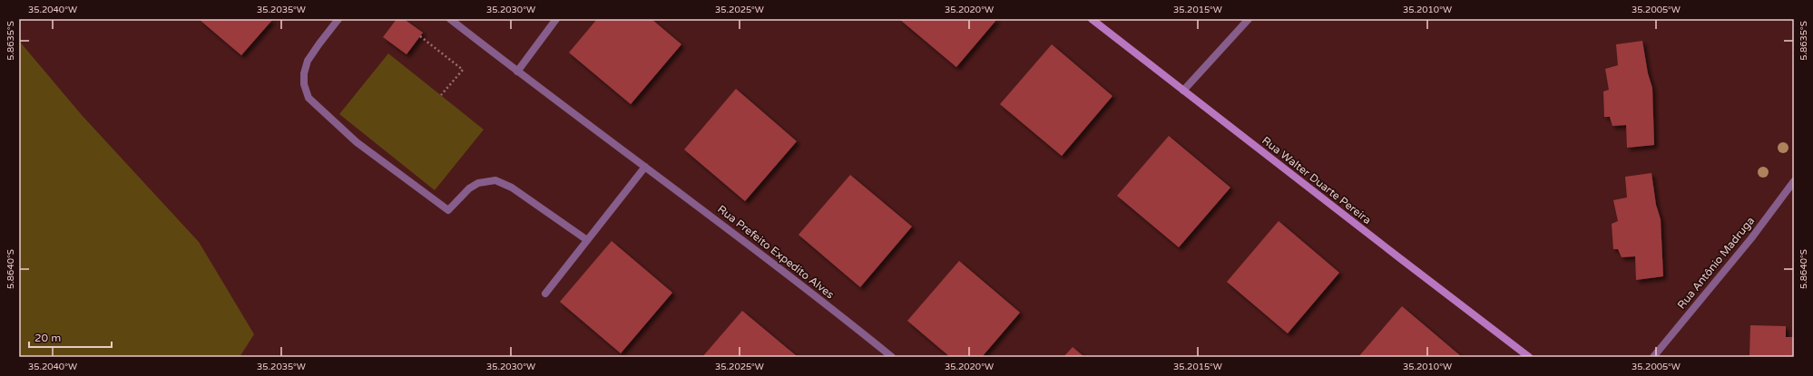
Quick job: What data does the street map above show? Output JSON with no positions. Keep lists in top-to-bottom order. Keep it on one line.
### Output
{"streets":{"main road":["Rua Walter Duarte Pereira"],"street":["Rua Prefeito Expedito Alves","Rua Antônio Madruga"]},"scale_bar":"20 m","coordinates":["35.2040°W","35.2035°W","35.2030°W","35.2025°W","35.2020°W","35.2015°W","35.2010°W","35.2005°W","5.8635°S","5.8640°S"]}
